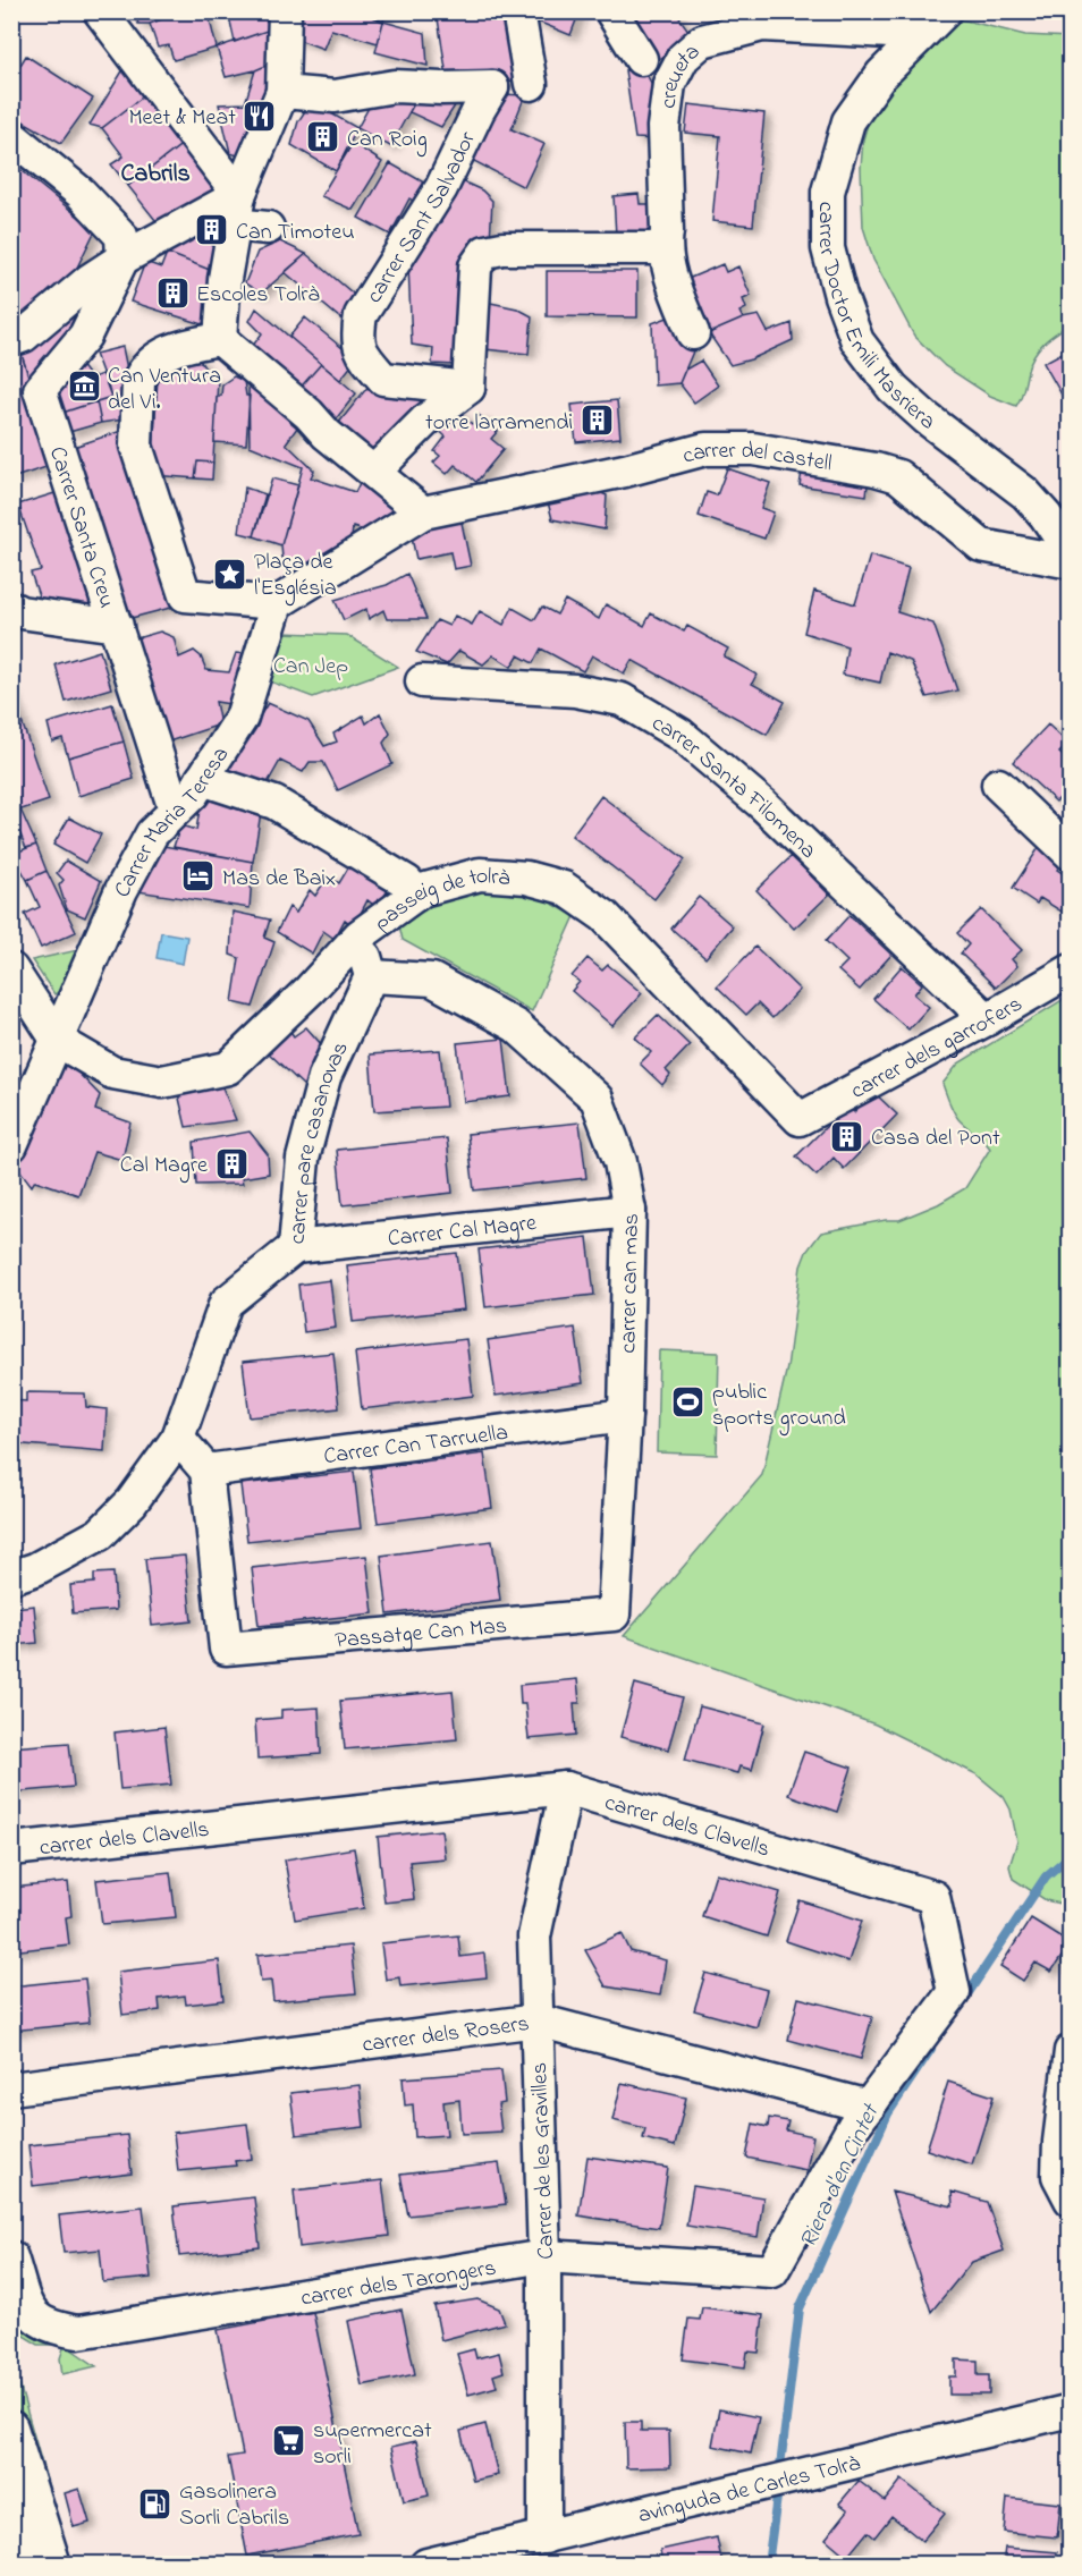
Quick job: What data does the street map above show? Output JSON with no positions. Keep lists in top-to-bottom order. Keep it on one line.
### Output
{"streets":{"street":["creueta","carrer Sant Salvador","carrer Doctor Emili Masriera","carrer del castell","Carrer Santa Creu","carrer Santa Filomena","Carrer Maria Teresa","passeig de tolrà","carrer dels garrofers","carrer pare casanovas","Carrer Cal Magre","carrer can mas","Carrer Can Tarruella","Passatge Can Mas","carrer dels Clavells","carrer dels Rosers","Carrer de les Gravilles","carrer dels Tarongers","avinguda de Carles Tolrà"]},"crossings":[["creueta","carrer Doctor Emili Masriera"],["Carrer Santa Creu","Carrer Maria Teresa"],["carrer Santa Filomena","carrer dels garrofers"],["Carrer Maria Teresa","passeig de tolrà"],["passeig de tolrà","carrer dels garrofers"],["carrer pare casanovas","Carrer Cal Magre"],["carrer pare casanovas","carrer can mas"],["Carrer Cal Magre","carrer can mas"],["carrer can mas","Carrer Can Tarruella"],["carrer can mas","Passatge Can Mas"],["Carrer Can Tarruella","Passatge Can Mas"],["carrer dels Clavells","carrer dels Rosers"],["carrer dels Clavells","Carrer de les Gravilles"],["carrer dels Clavells","carrer dels Tarongers"],["carrer dels Rosers","Carrer de les Gravilles"],["Carrer de les Gravilles","carrer dels Tarongers"],["Carrer de les Gravilles","avinguda de Carles Tolrà"]],"districts":["Cabrils"],"water":["Riera d'en Cintet"],"parks":["Can Jep"],"places":{"restaurant":["Meet & Meat"],"building":["Can Roig","Can Timoteu","Escoles Tolrà","torre larramendi","Casa del Pont","Cal Magre"],"museum":["Can Ventura del Vi."],"place":["Plaça de l'Església"],"hotel":["Mas de Baix"],"sports":["public sports ground"],"supermarket":["supermercat sorli"],"fuel station":["Gasolinera Sorli Cabrils"]}}
